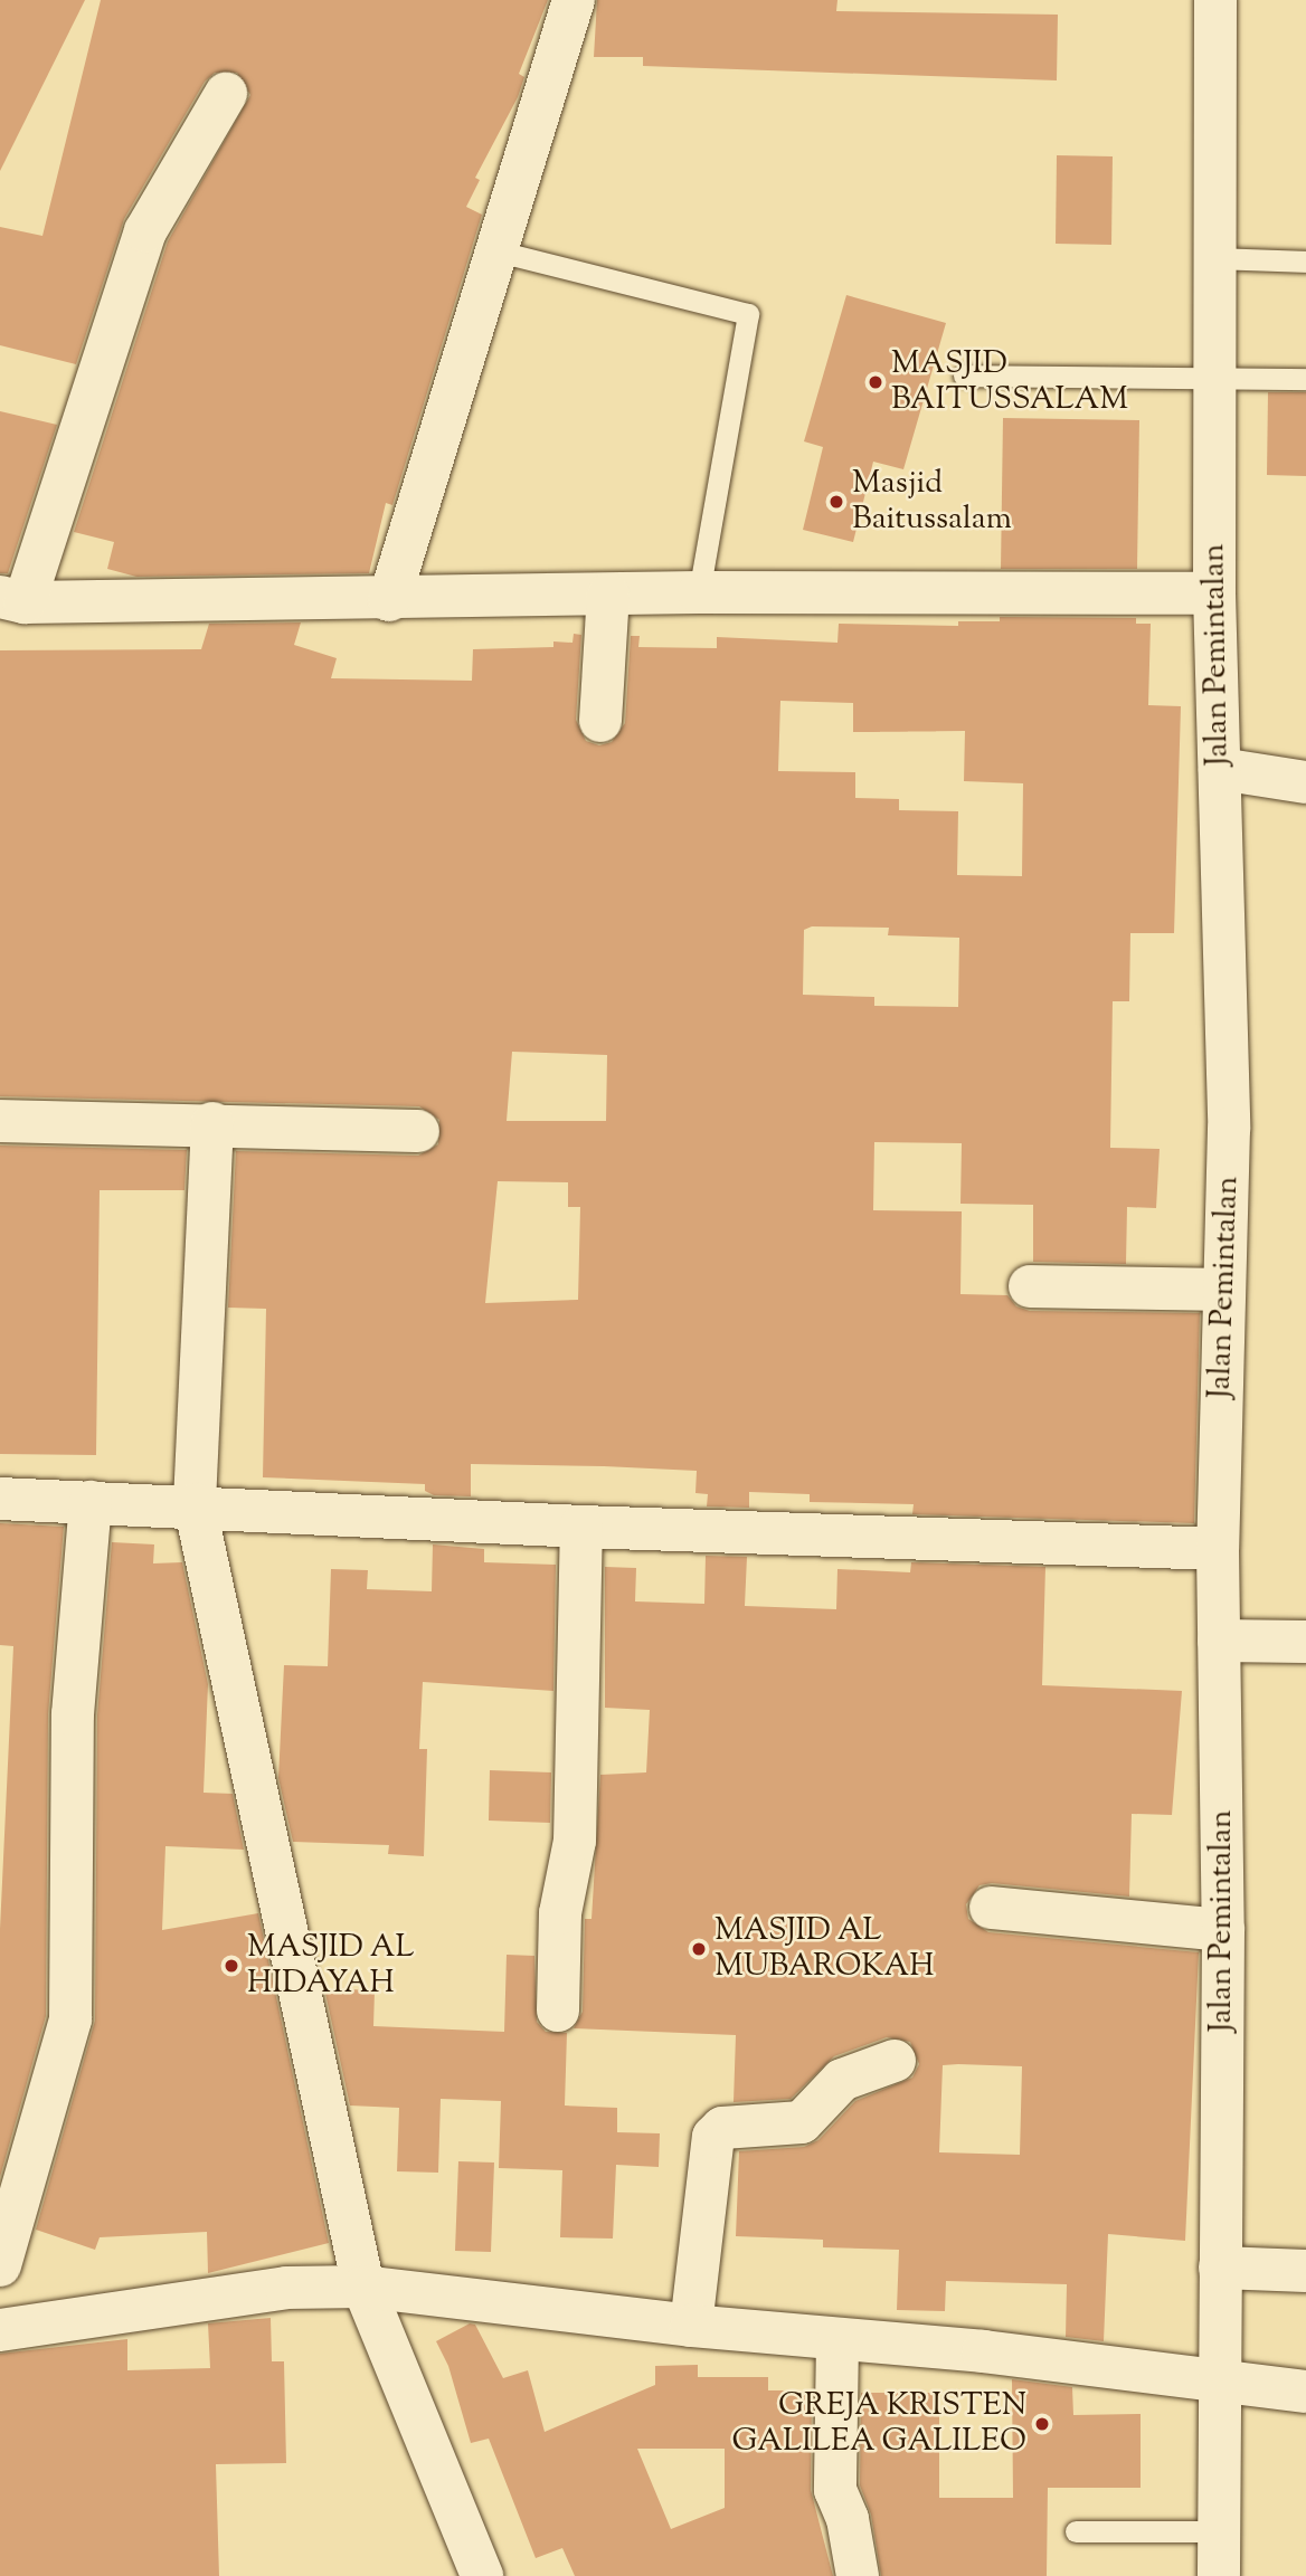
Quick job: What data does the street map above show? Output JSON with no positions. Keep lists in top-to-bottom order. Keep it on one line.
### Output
{"streets":{"street":["Jalan Pemintalan"]},"places":["MASJID BAITUSSALAM","Masjid Baitussalam","MASJID AL MUBAROKAH","MASJID AL HIDAYAH","GREJA KRISTEN GALILEA GALILEO"]}
